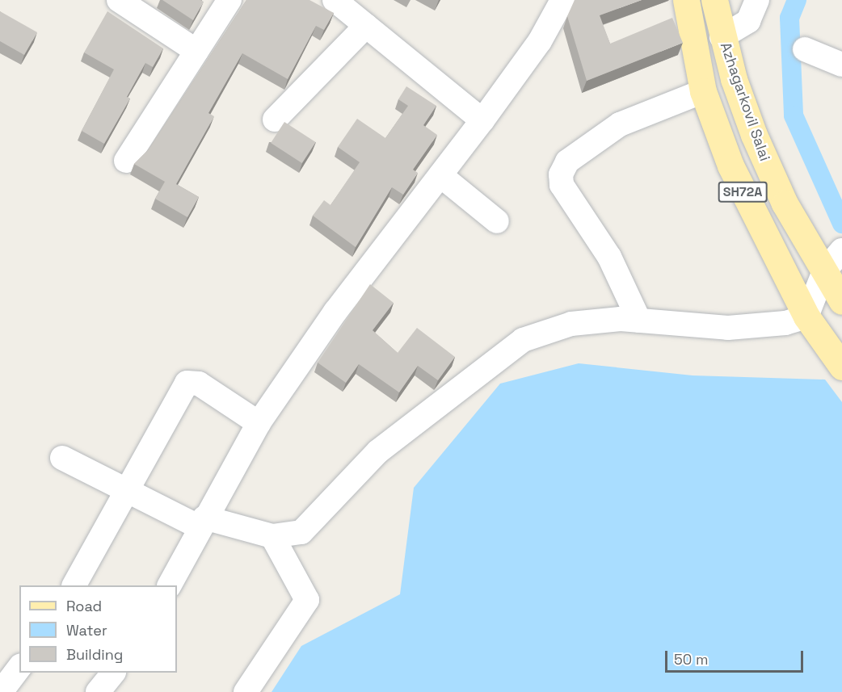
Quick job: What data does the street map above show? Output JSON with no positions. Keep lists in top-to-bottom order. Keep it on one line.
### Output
{"streets":{"main road":["Azhagarkovil Salai","SH72A"]},"legend":["Road","Water","Building"],"scale_bar":"50 m"}
